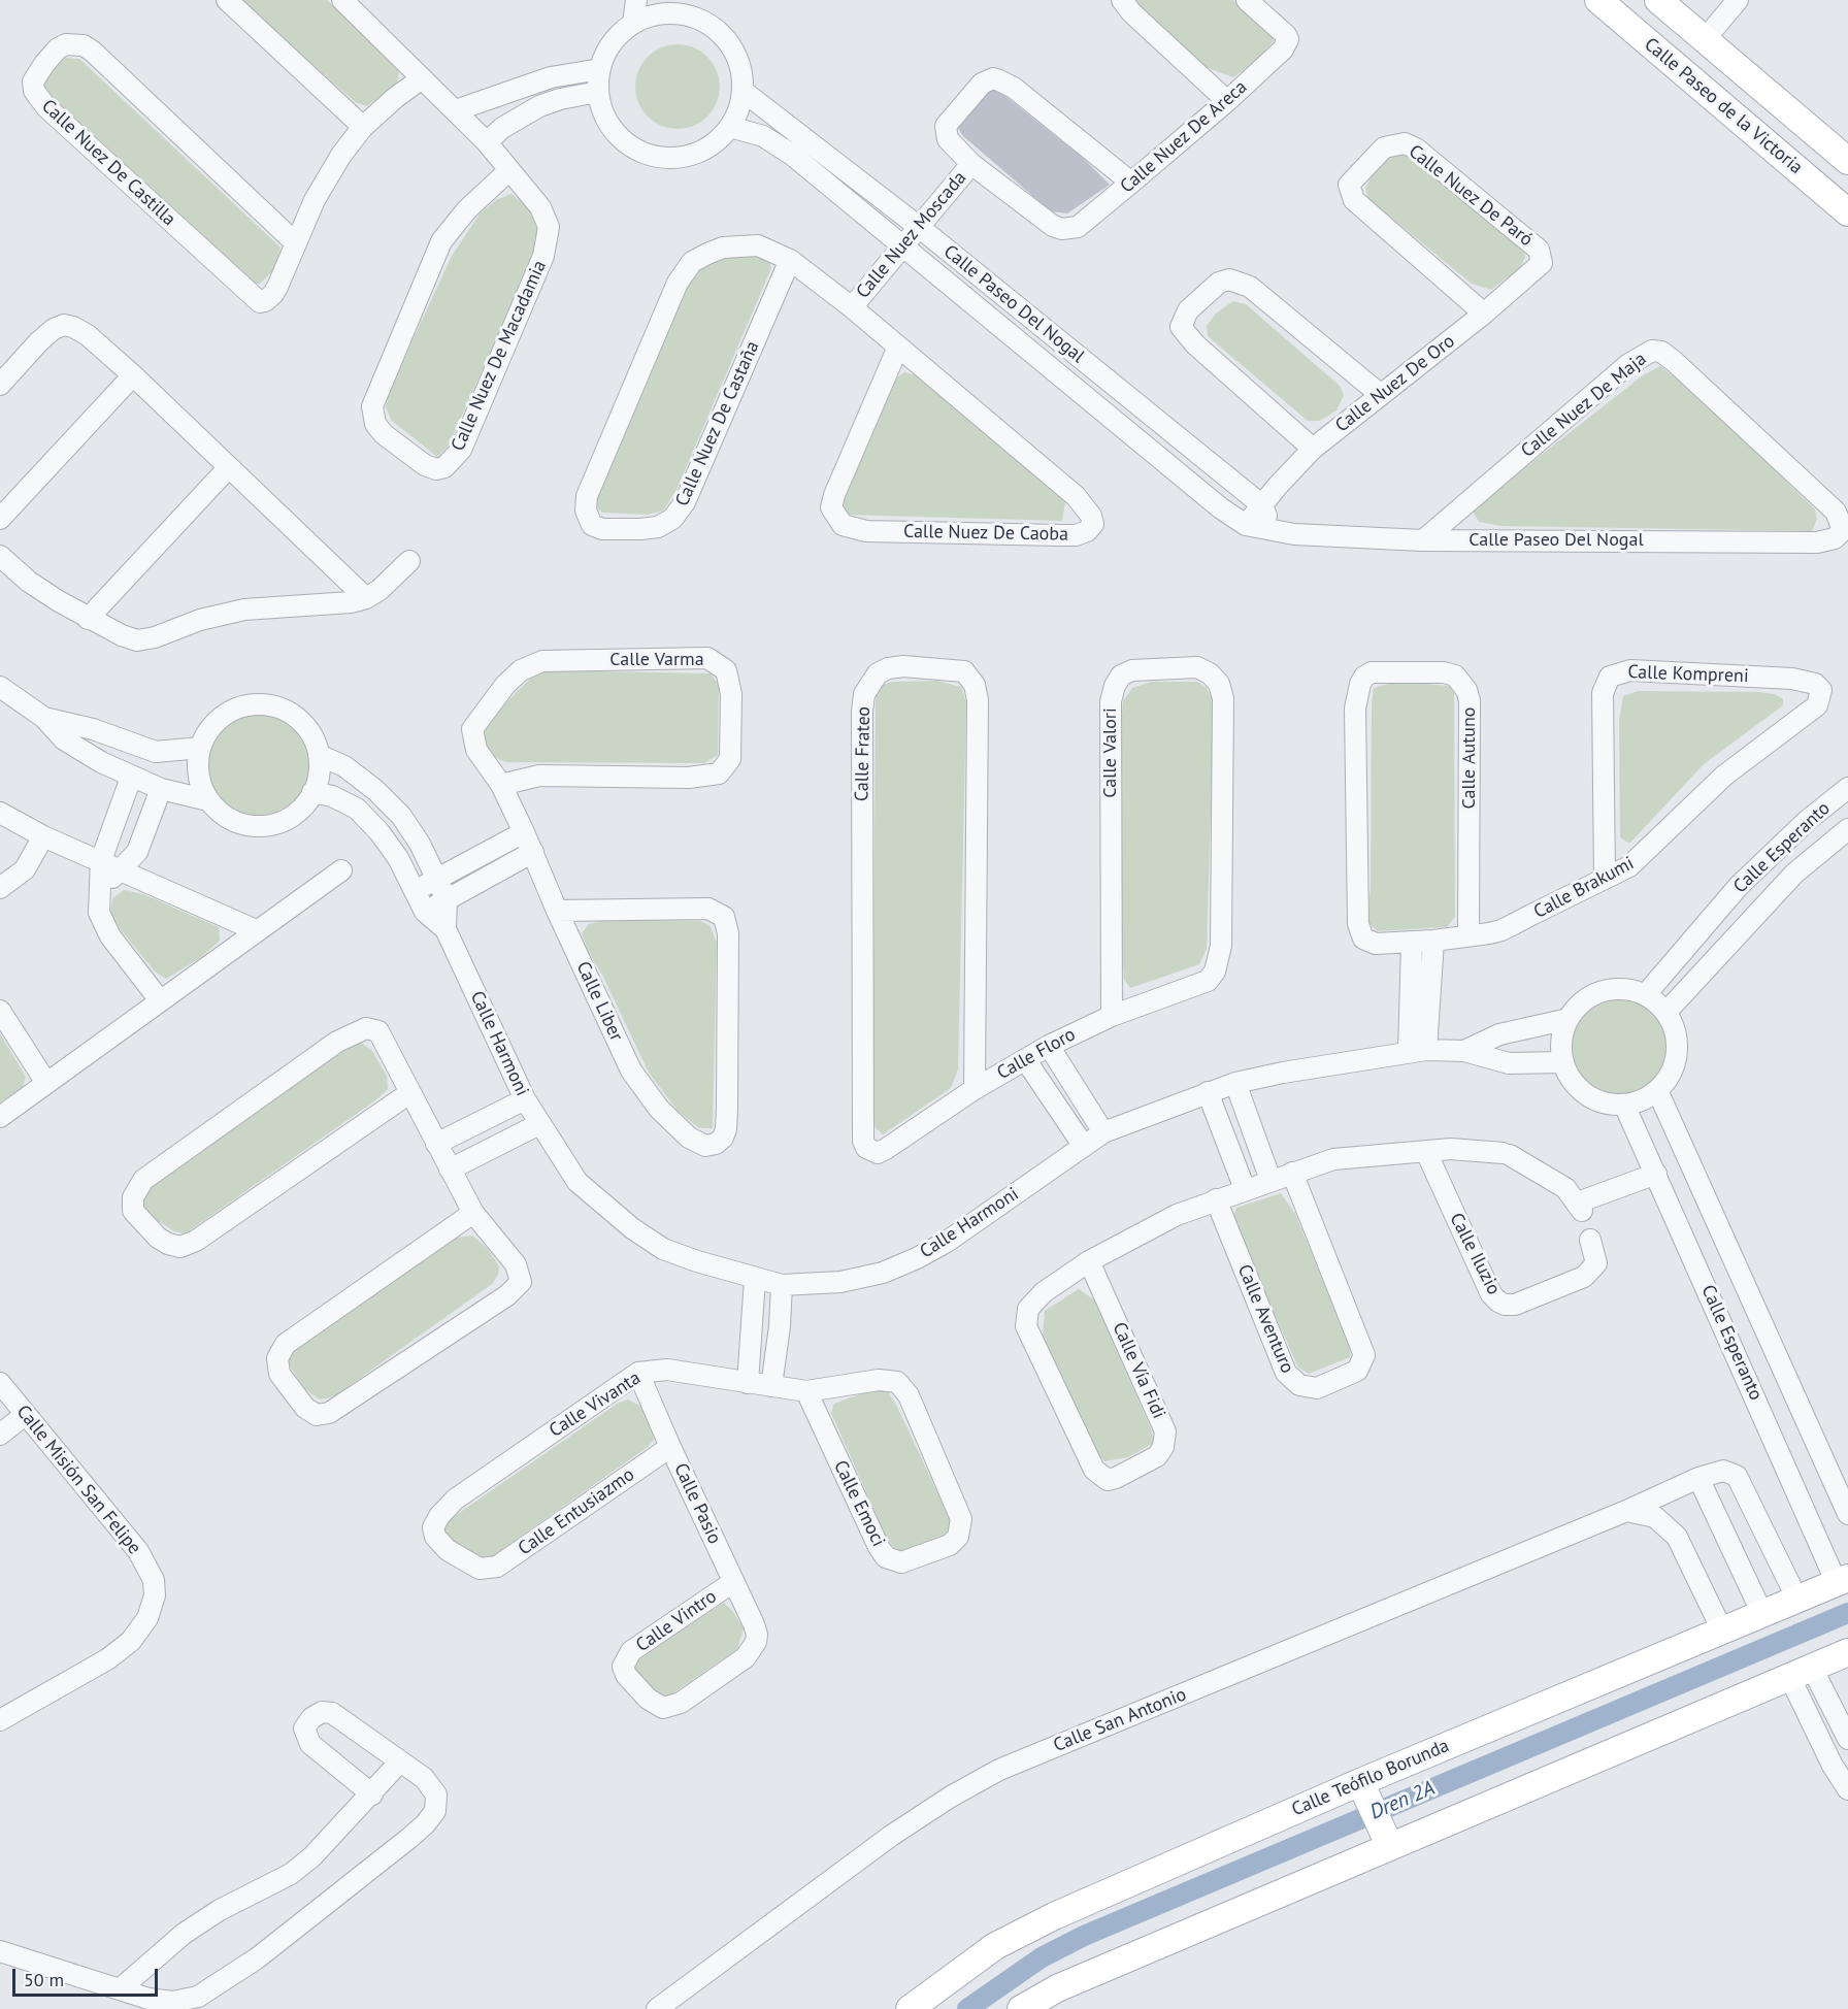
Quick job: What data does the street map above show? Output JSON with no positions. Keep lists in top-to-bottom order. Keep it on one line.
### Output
{"streets":{"main road":["Calle Paseo de la Victoria","Calle Teófilo Borunda"],"street":["Calle Nuez De Areca","Calle Nuez De Castilla","Calle Nuez De Paró","Calle Nuez Moscada","Calle Paseo Del Nogal","Calle Nuez De Macadamia","Calle Nuez De Oro","Calle Nuez De Maja","Calle Nuez De Castaña","Calle Nuez De Caoba","Calle Varma","Calle Kompreni","Calle Valori","Calle Frateo","Calle Autuno","Calle Esperanto","Calle Brakumi","Calle Liber","Calle Harmoni","Calle Floro","Calle Iluzio","Calle Aventuro","Calle Vía Fidi","Calle Vivanta","Calle Misión San Felipe","Calle Pasio","Calle Emoci","Calle Entusiazmo","Calle Vintro","Calle San Antonio"]},"crossings":[["Calle Nuez De Areca","Calle Nuez Moscada"],["Calle Nuez De Paró","Calle Nuez De Oro"],["Calle Nuez Moscada","Calle Paseo Del Nogal"],["Calle Nuez Moscada","Calle Nuez De Caoba"],["Calle Paseo Del Nogal","Calle Nuez De Oro"],["Calle Paseo Del Nogal","Calle Nuez De Maja"],["Calle Nuez De Castaña","Calle Nuez De Caoba"],["Calle Varma","Calle Liber"],["Calle Kompreni","Calle Brakumi"],["Calle Valori","Calle Floro"],["Calle Frateo","Calle Floro"],["Calle Autuno","Calle Brakumi"],["Calle Esperanto","Calle Harmoni"],["Calle Esperanto","Calle Teófilo Borunda"],["Calle Vivanta","Calle Pasio"],["Calle Vivanta","Calle Emoci"],["Calle Vivanta","Calle Entusiazmo"],["Calle Pasio","Calle Entusiazmo"],["Calle Pasio","Calle Vintro"],["Calle San Antonio","Calle Teófilo Borunda"]],"water":["Dren 2A"],"scale_bar":"50 m"}
